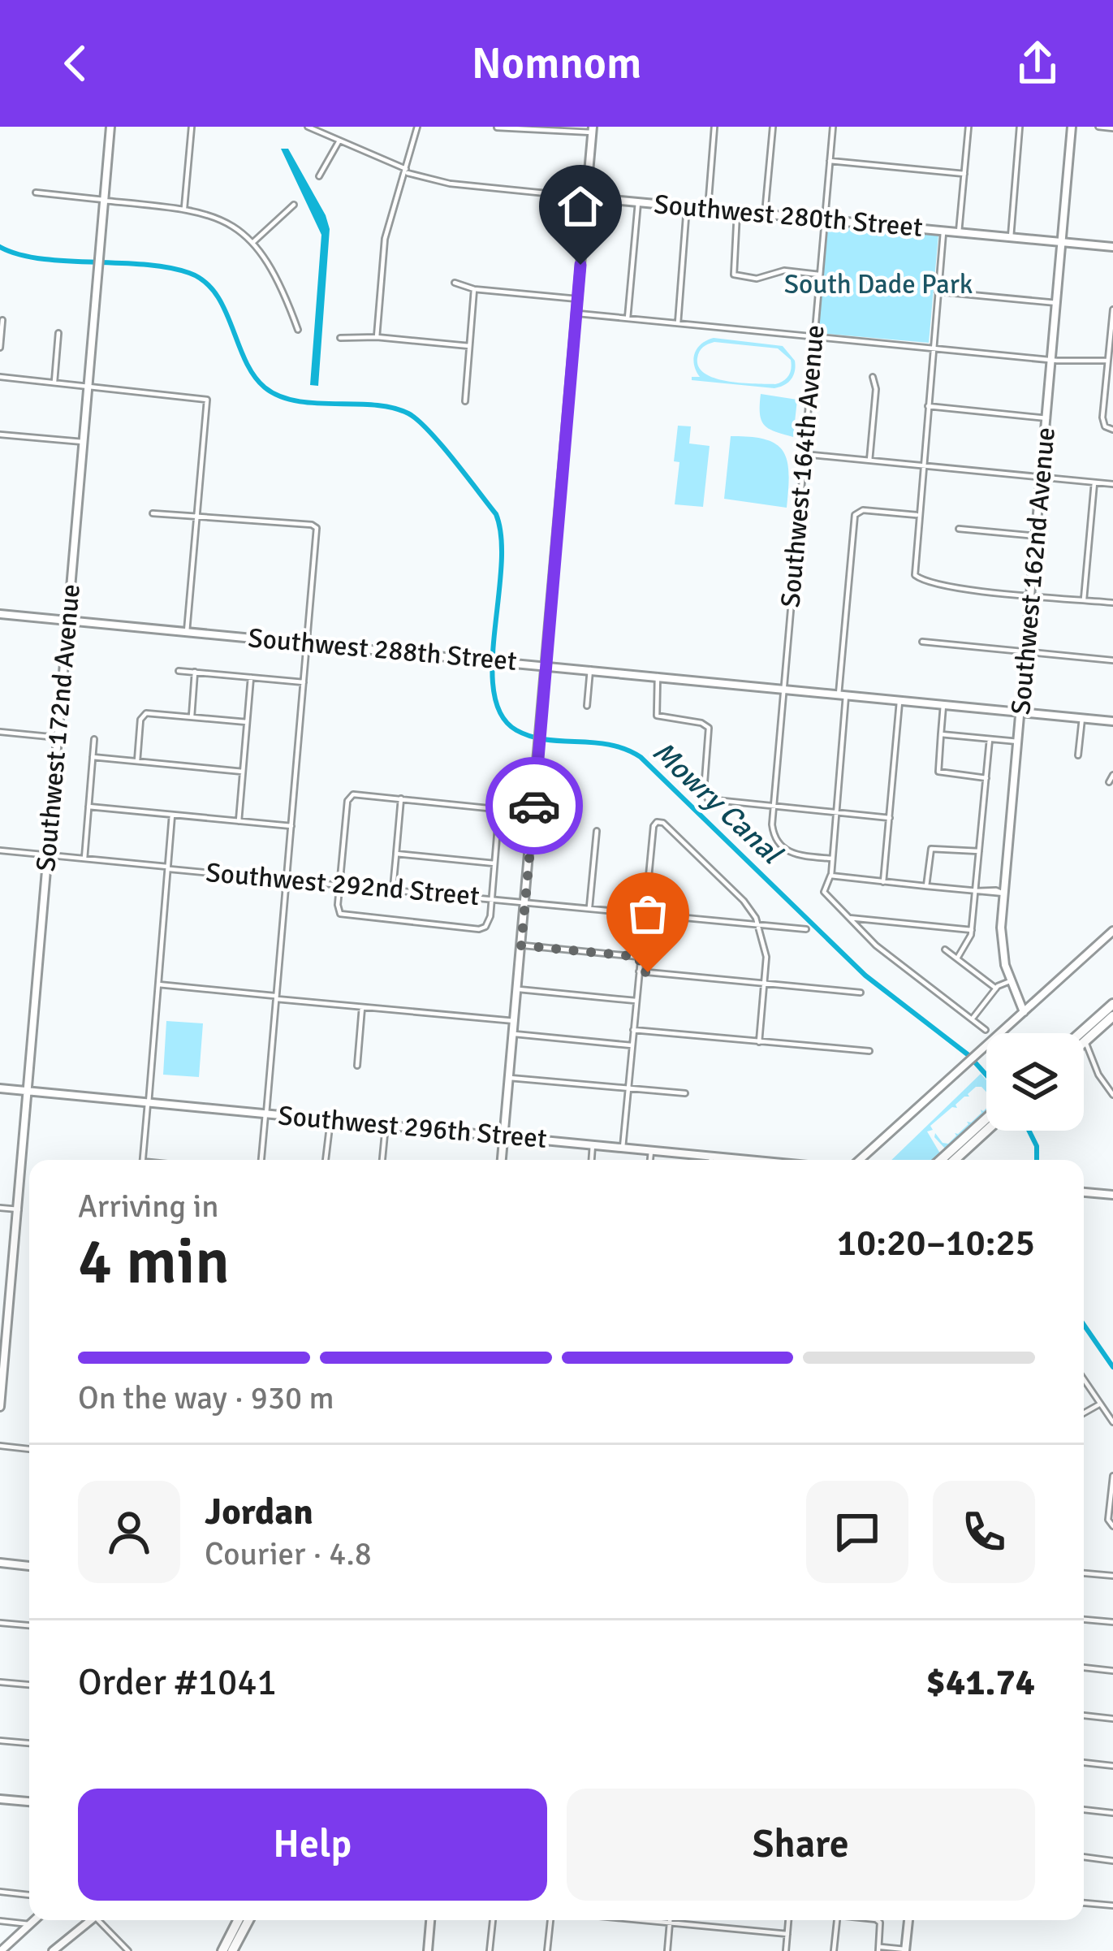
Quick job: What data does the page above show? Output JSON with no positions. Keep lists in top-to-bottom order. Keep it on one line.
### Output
{"streets":{"street":["Southwest 280th Street","Southwest 164th Avenue","Southwest 162nd Avenue","Southwest 288th Street","Southwest 172nd Avenue","Southwest 292nd Street","Southwest 296th Street"]},"crossings":[["Southwest 280th Street","Southwest 164th Avenue"],["Southwest 280th Street","Southwest 162nd Avenue"],["Southwest 164th Avenue","Southwest 288th Street"],["Southwest 162nd Avenue","Southwest 288th Street"],["Southwest 288th Street","Southwest 172nd Avenue"],["Southwest 172nd Avenue","Southwest 292nd Street"],["Southwest 172nd Avenue","Southwest 296th Street"]],"water":["Mowry Canal"],"parks":["South Dade Park"],"page":{"header":"Nomnom","heading":["4 min","Arriving in","10:20–10:25"],"panel":["Jordan","Courier · 4.8","Order #1041","$41.74"],"bar":"On the way · 930 m","buttons":["Help","Share"]}}
